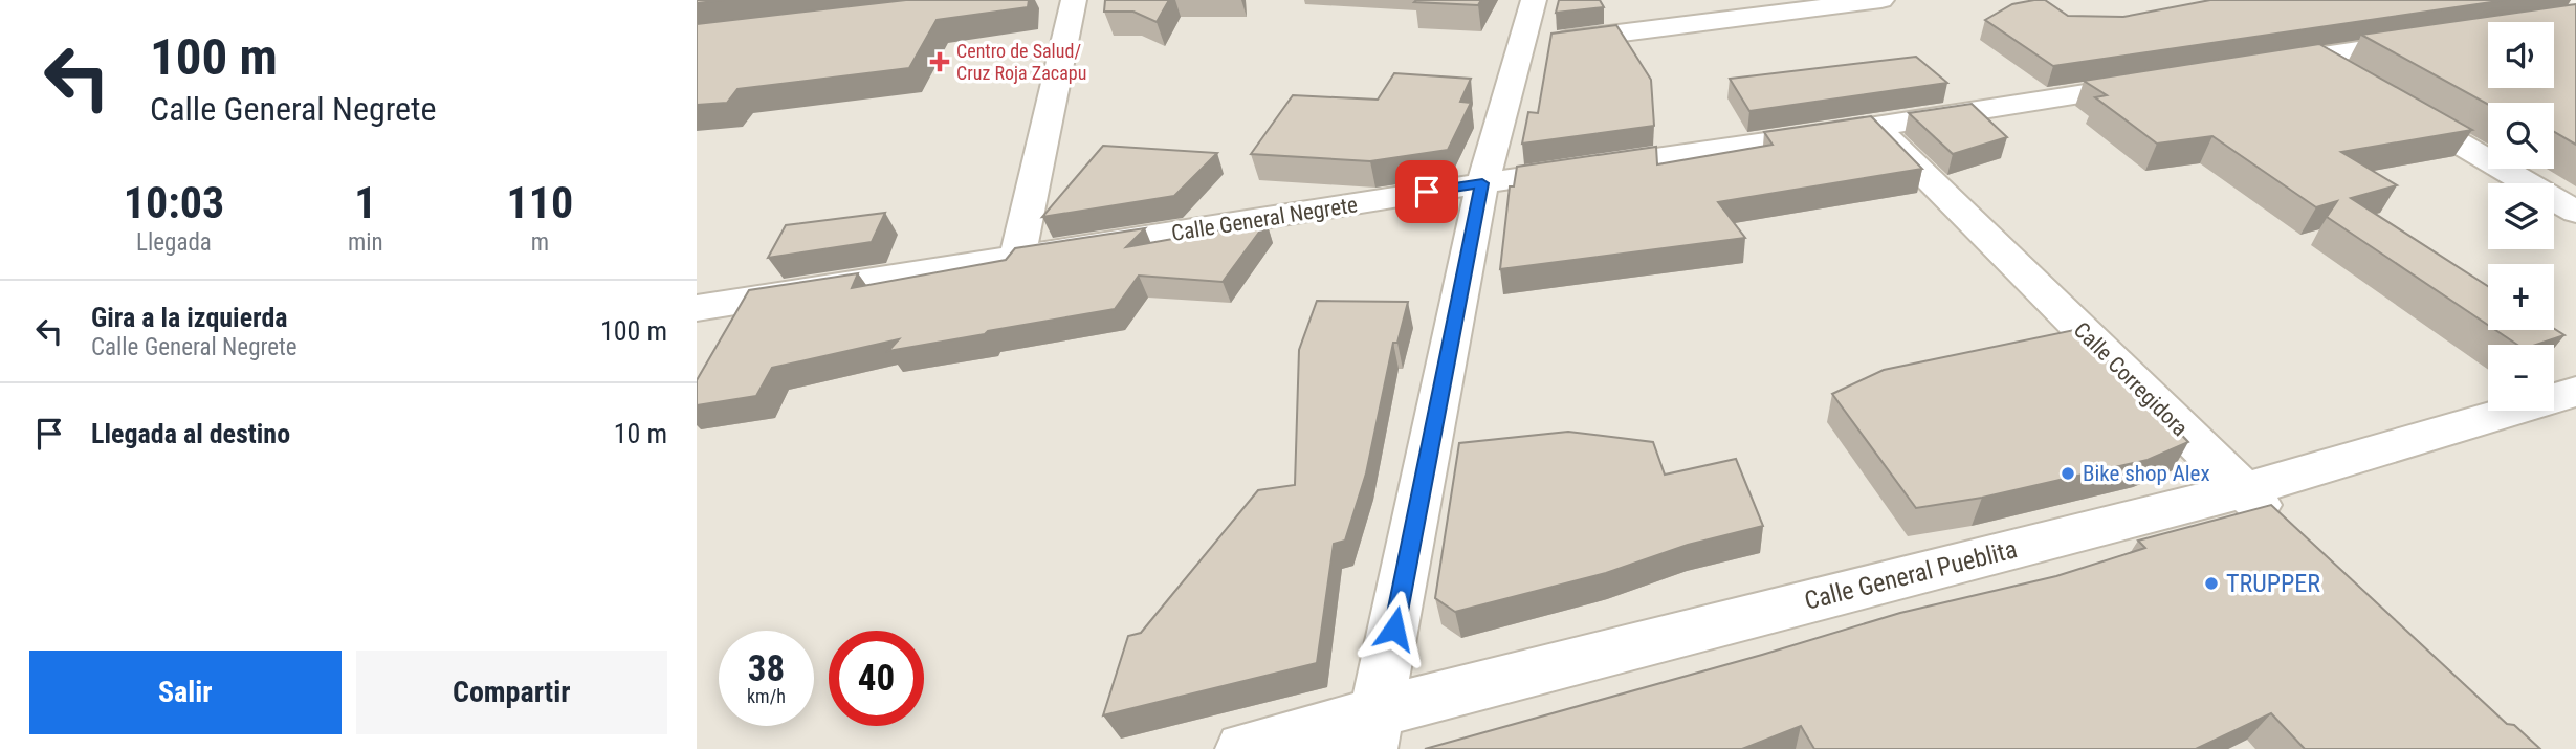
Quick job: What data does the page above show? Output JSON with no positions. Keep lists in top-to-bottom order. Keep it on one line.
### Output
{"streets":{"street":["Calle General Negrete","Calle Corregidora","Calle General Pueblita"]},"crossings":[["Calle General Negrete","Calle Corregidora"],["Calle Corregidora","Calle General Pueblita"]],"places":{"health":["Centro de Salud/ Cruz Roja Zacapu"],"other":["Bike shop Alex","TRUPPER"]},"page":{"turn":["100 m","Calle General Negrete"],"map_buttons":["+","−"],"eta":["10:03","Llegada","1","min","110","m"],"list":[{"name":"Gira a la izquierda","note":"Calle General Negrete","value":"100 m"},{"name":"Llegada al destino","value":"10 m"}],"speed":"38 km/h","limit":"40","buttons":["Salir","Compartir"]}}
